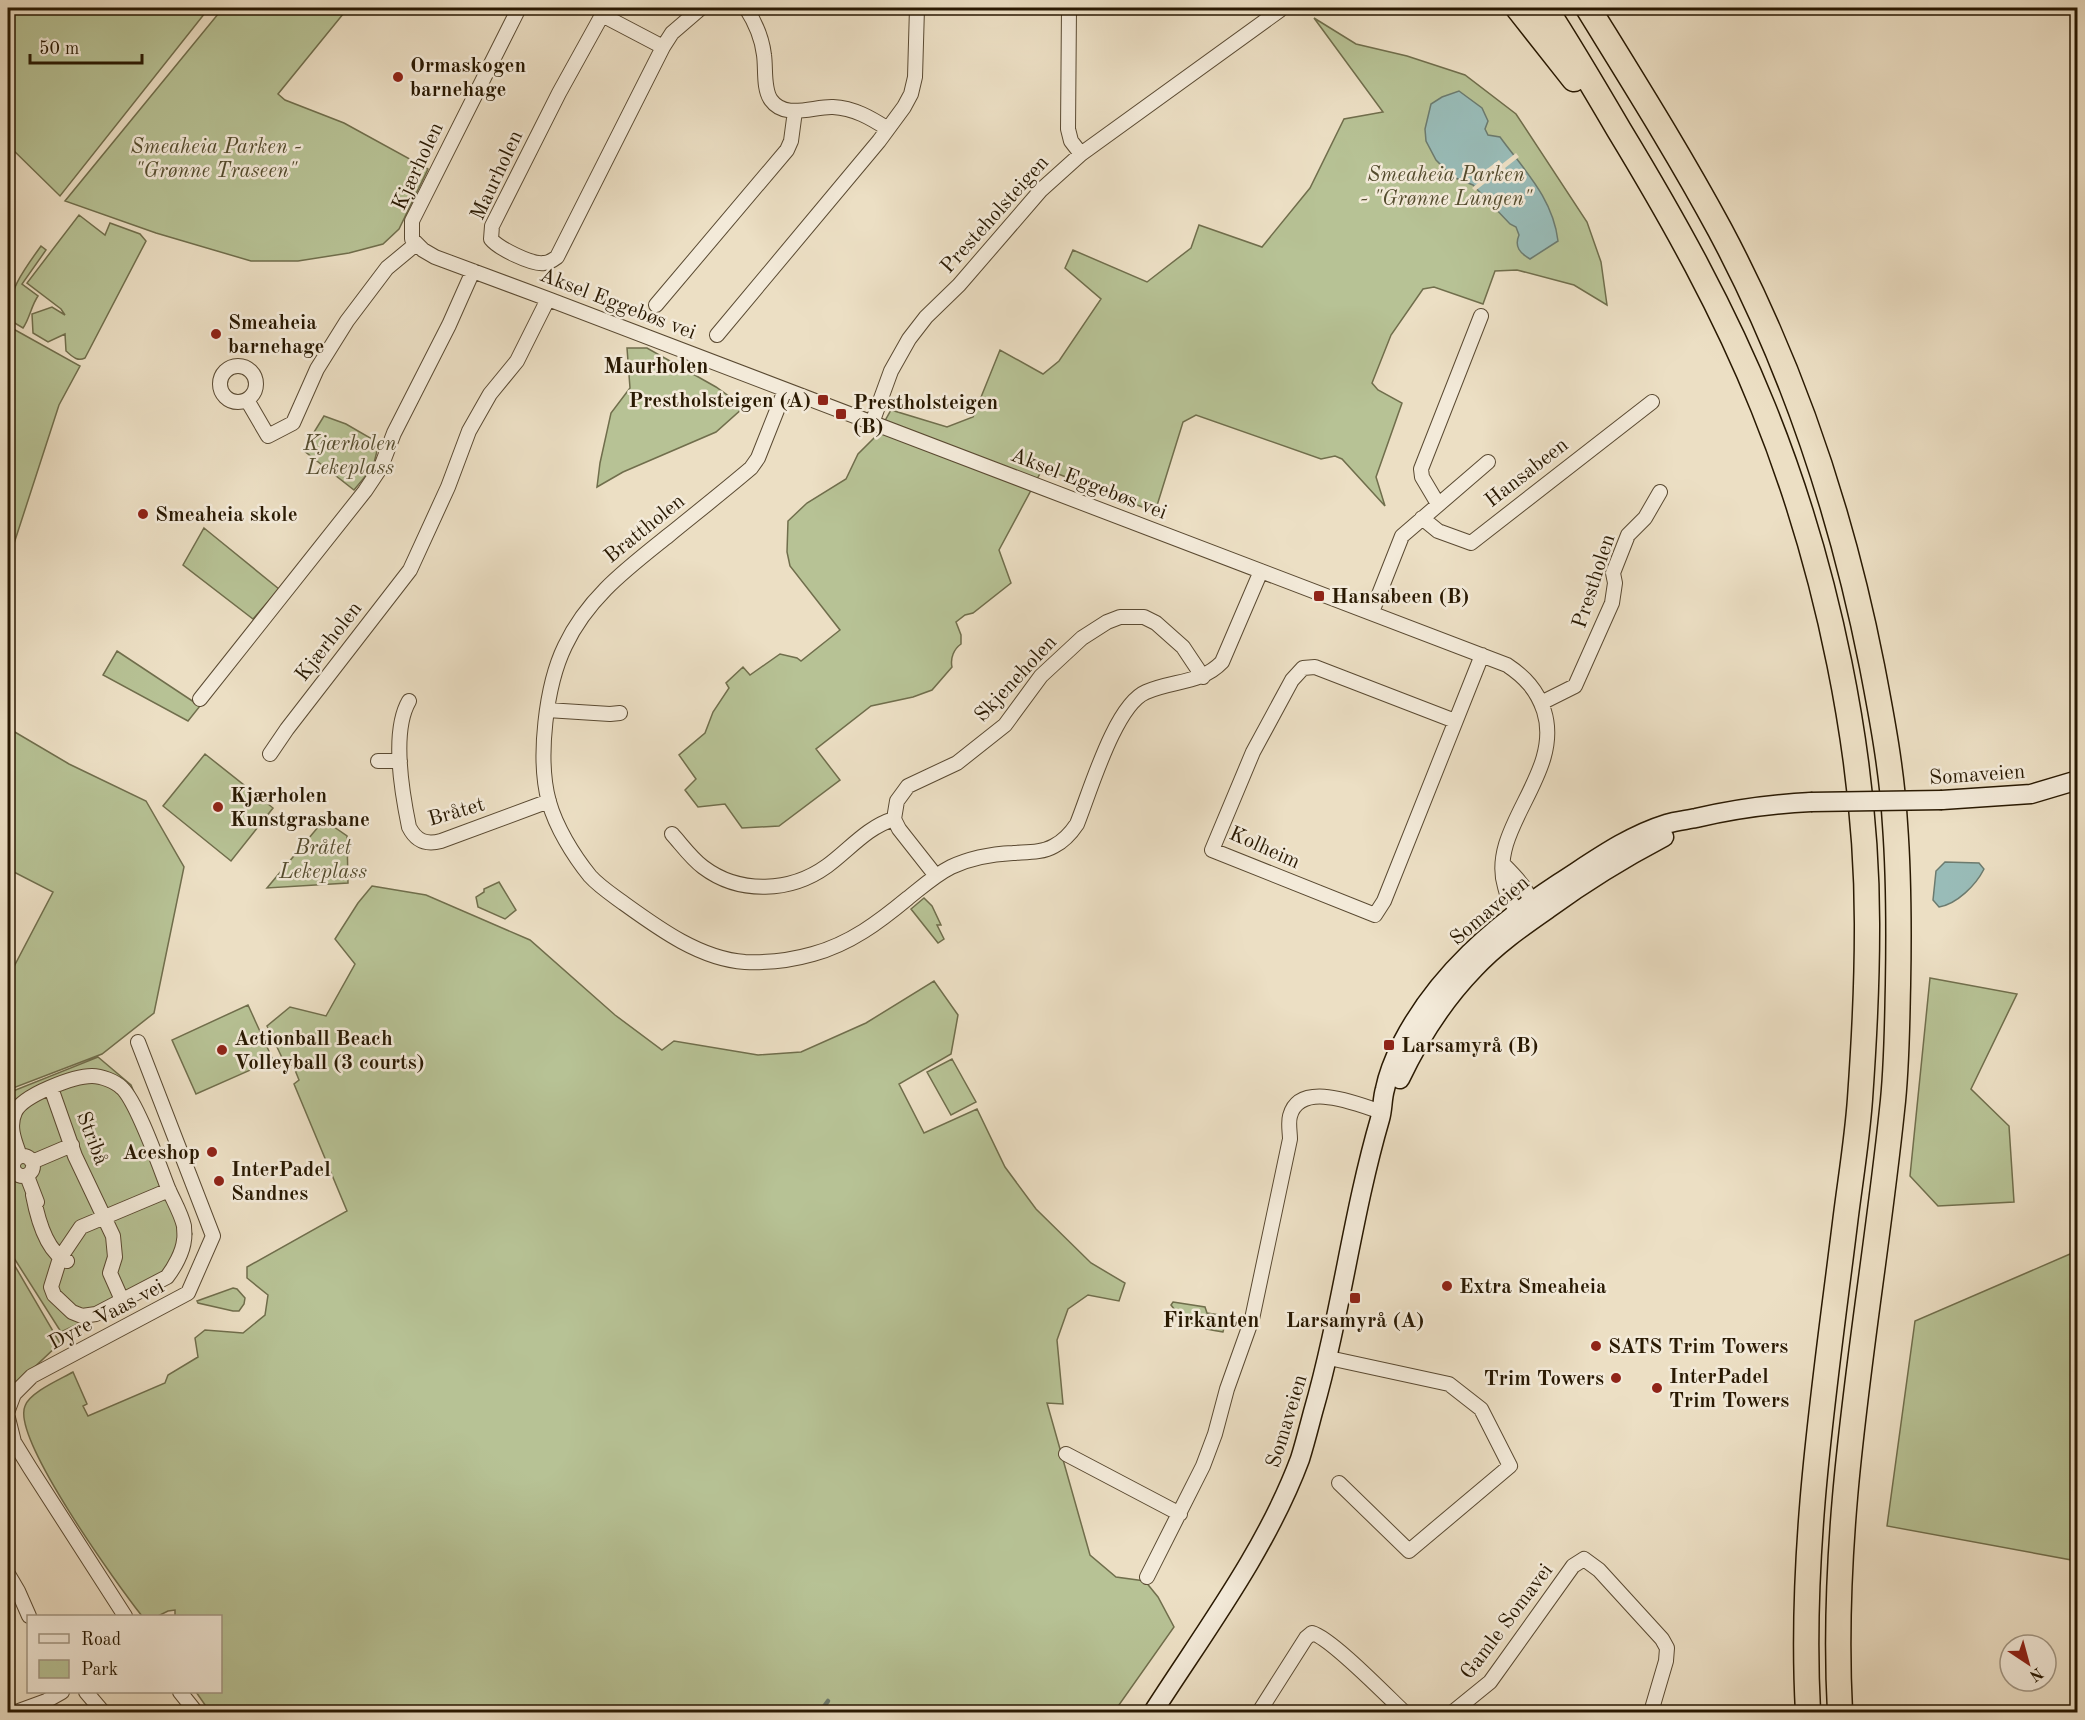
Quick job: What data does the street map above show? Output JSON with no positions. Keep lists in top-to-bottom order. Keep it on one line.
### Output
{"streets":{"main road":["Somaveien"],"street":["Kjærholen","Maurholen","Presteholsteigen","Aksel Eggebøs vei","Hansabeen","Brattholen","Prestholen","Skjeneholen","Bråtet","Kolheim","Stribå","Dyre Vaas vei","Gamle Somavei"]},"crossings":[["Kjærholen","Aksel Eggebøs vei"],["Presteholsteigen","Aksel Eggebøs vei"],["Aksel Eggebøs vei","Hansabeen"],["Aksel Eggebøs vei","Brattholen"],["Aksel Eggebøs vei","Prestholen"],["Aksel Eggebøs vei","Somaveien"],["Aksel Eggebøs vei","Kolheim"],["Brattholen","Bråtet"]],"districts":["Maurholen","Firkanten"],"parks":["Smeaheia Parken - \"Grønne Traseen\"","Smeaheia Parken - \"Grønne Lungen\"","Kjærholen Lekeplass","Bråtet Lekeplass"],"places":{"other":["Ormaskogen barnehage","Smeaheia barnehage","Smeaheia skole","Kjærholen Kunstgrasbane","Actionball Beach Volleyball (3 courts)","Aceshop","InterPadel Sandnes","Extra Smeaheia","SATS Trim Towers","Trim Towers","InterPadel Trim Towers"],"transit":["Prestholsteigen (A)","Prestholsteigen (B)","Hansabeen (B)","Larsamyrå (B)","Larsamyrå (A)"]},"legend":["Road","Park"],"scale_bar":"50 m","north":"bottom right"}
